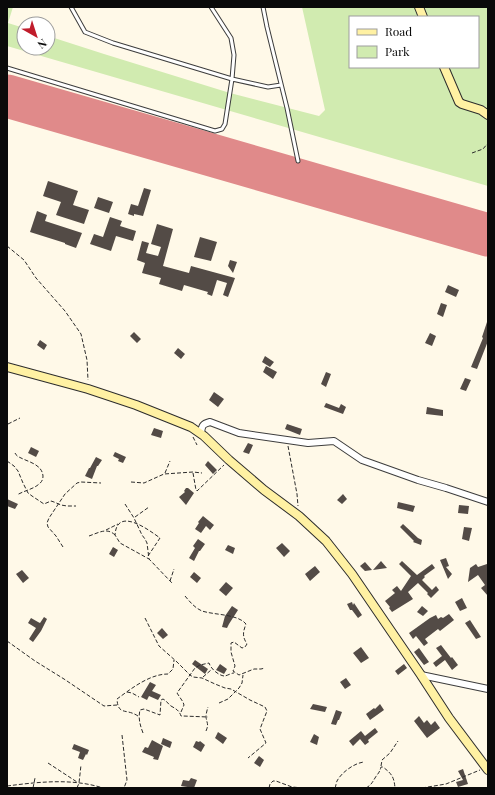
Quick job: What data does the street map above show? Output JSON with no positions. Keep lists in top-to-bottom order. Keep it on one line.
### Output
{"legend":["Road","Park"],"north":"bottom right"}
